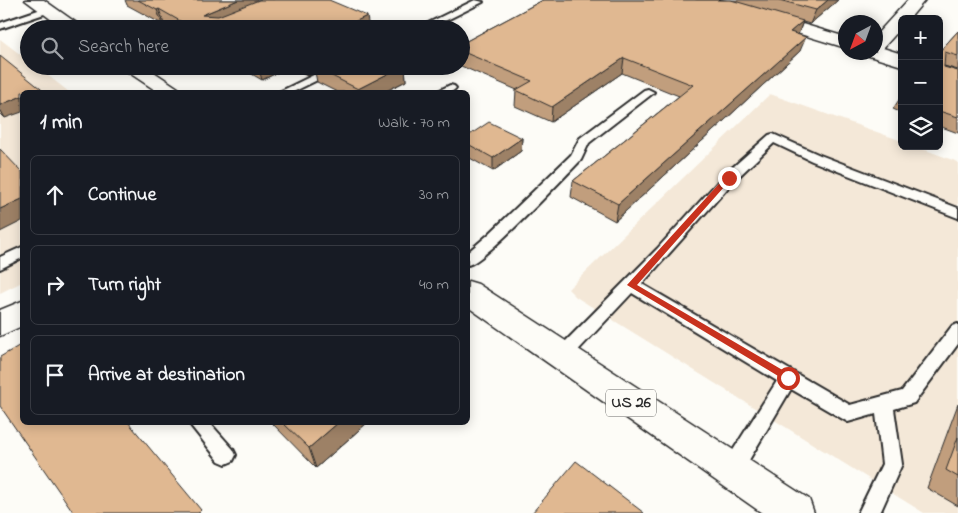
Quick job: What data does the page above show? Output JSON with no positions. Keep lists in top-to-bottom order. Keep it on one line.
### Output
{"streets":{"main road":["US 26"]},"north":"bottom left","page":{"map_buttons":["+","−"],"search":"Search here","heading":["1 min","Walk · 70 m"],"list":[["Continue","30 m"],["Turn right","40 m"],"Arrive at destination"]}}
